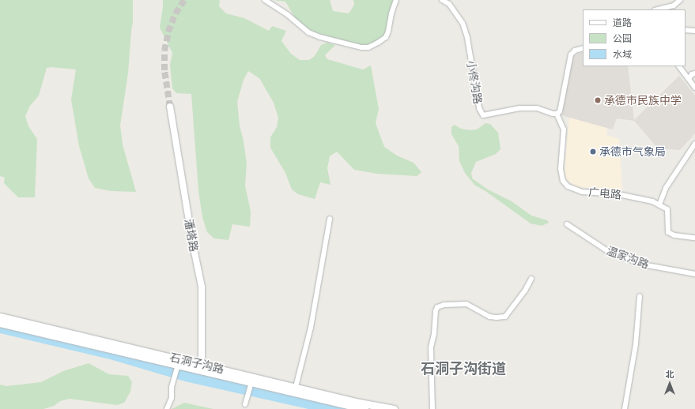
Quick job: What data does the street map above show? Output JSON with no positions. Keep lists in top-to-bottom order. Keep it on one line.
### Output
{"streets":{"main road":["石洞子沟路"],"street":["小佟沟路","广电路","潘塔路","温家沟路"]},"crossings":[["小佟沟路","广电路"],["潘塔路","石洞子沟路"]],"districts":["石洞子沟街道"],"places":["承德市民族中学","承德市气象局"],"legend":["道路","公园","水域"],"north":"top"}
